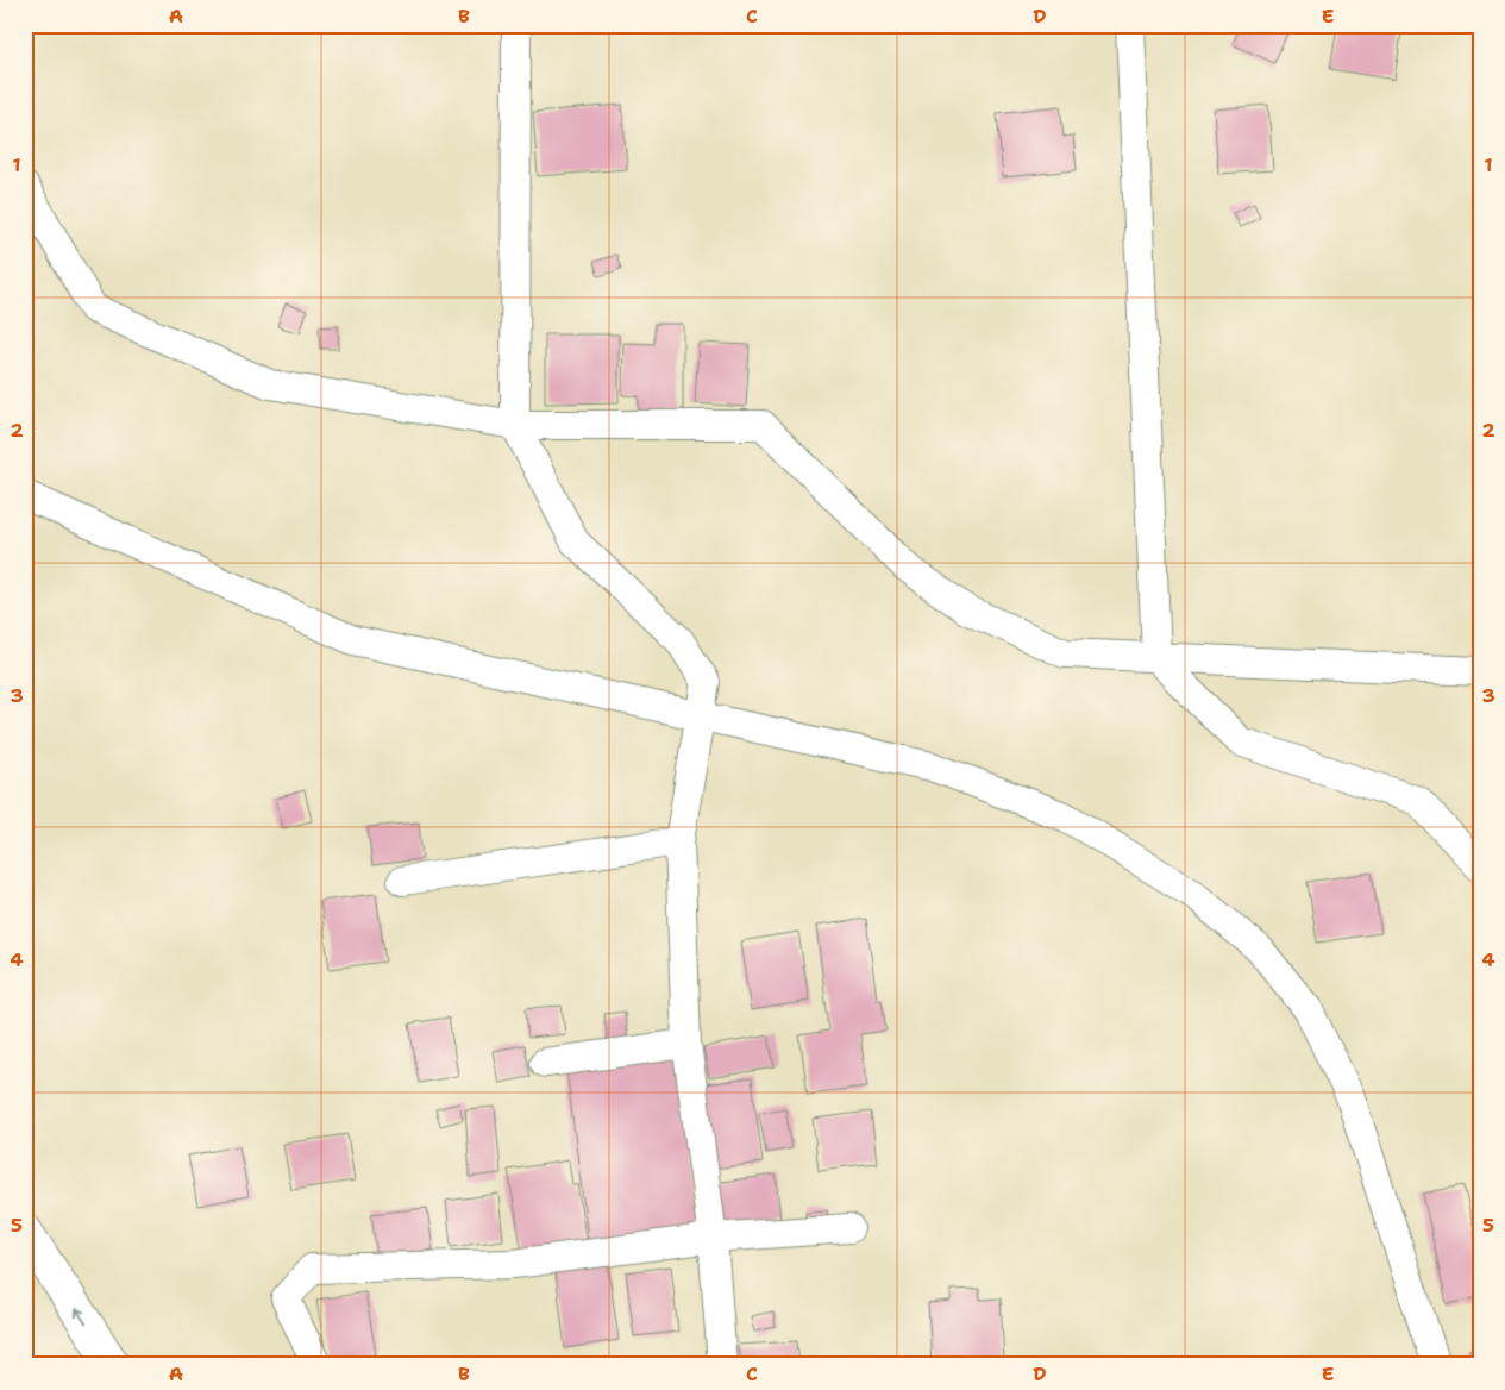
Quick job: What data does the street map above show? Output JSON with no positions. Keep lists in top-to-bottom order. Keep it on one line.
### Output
{"grid":{"columns":["A","B","C","D","E"],"rows":["1","2","3","4","5"]}}
